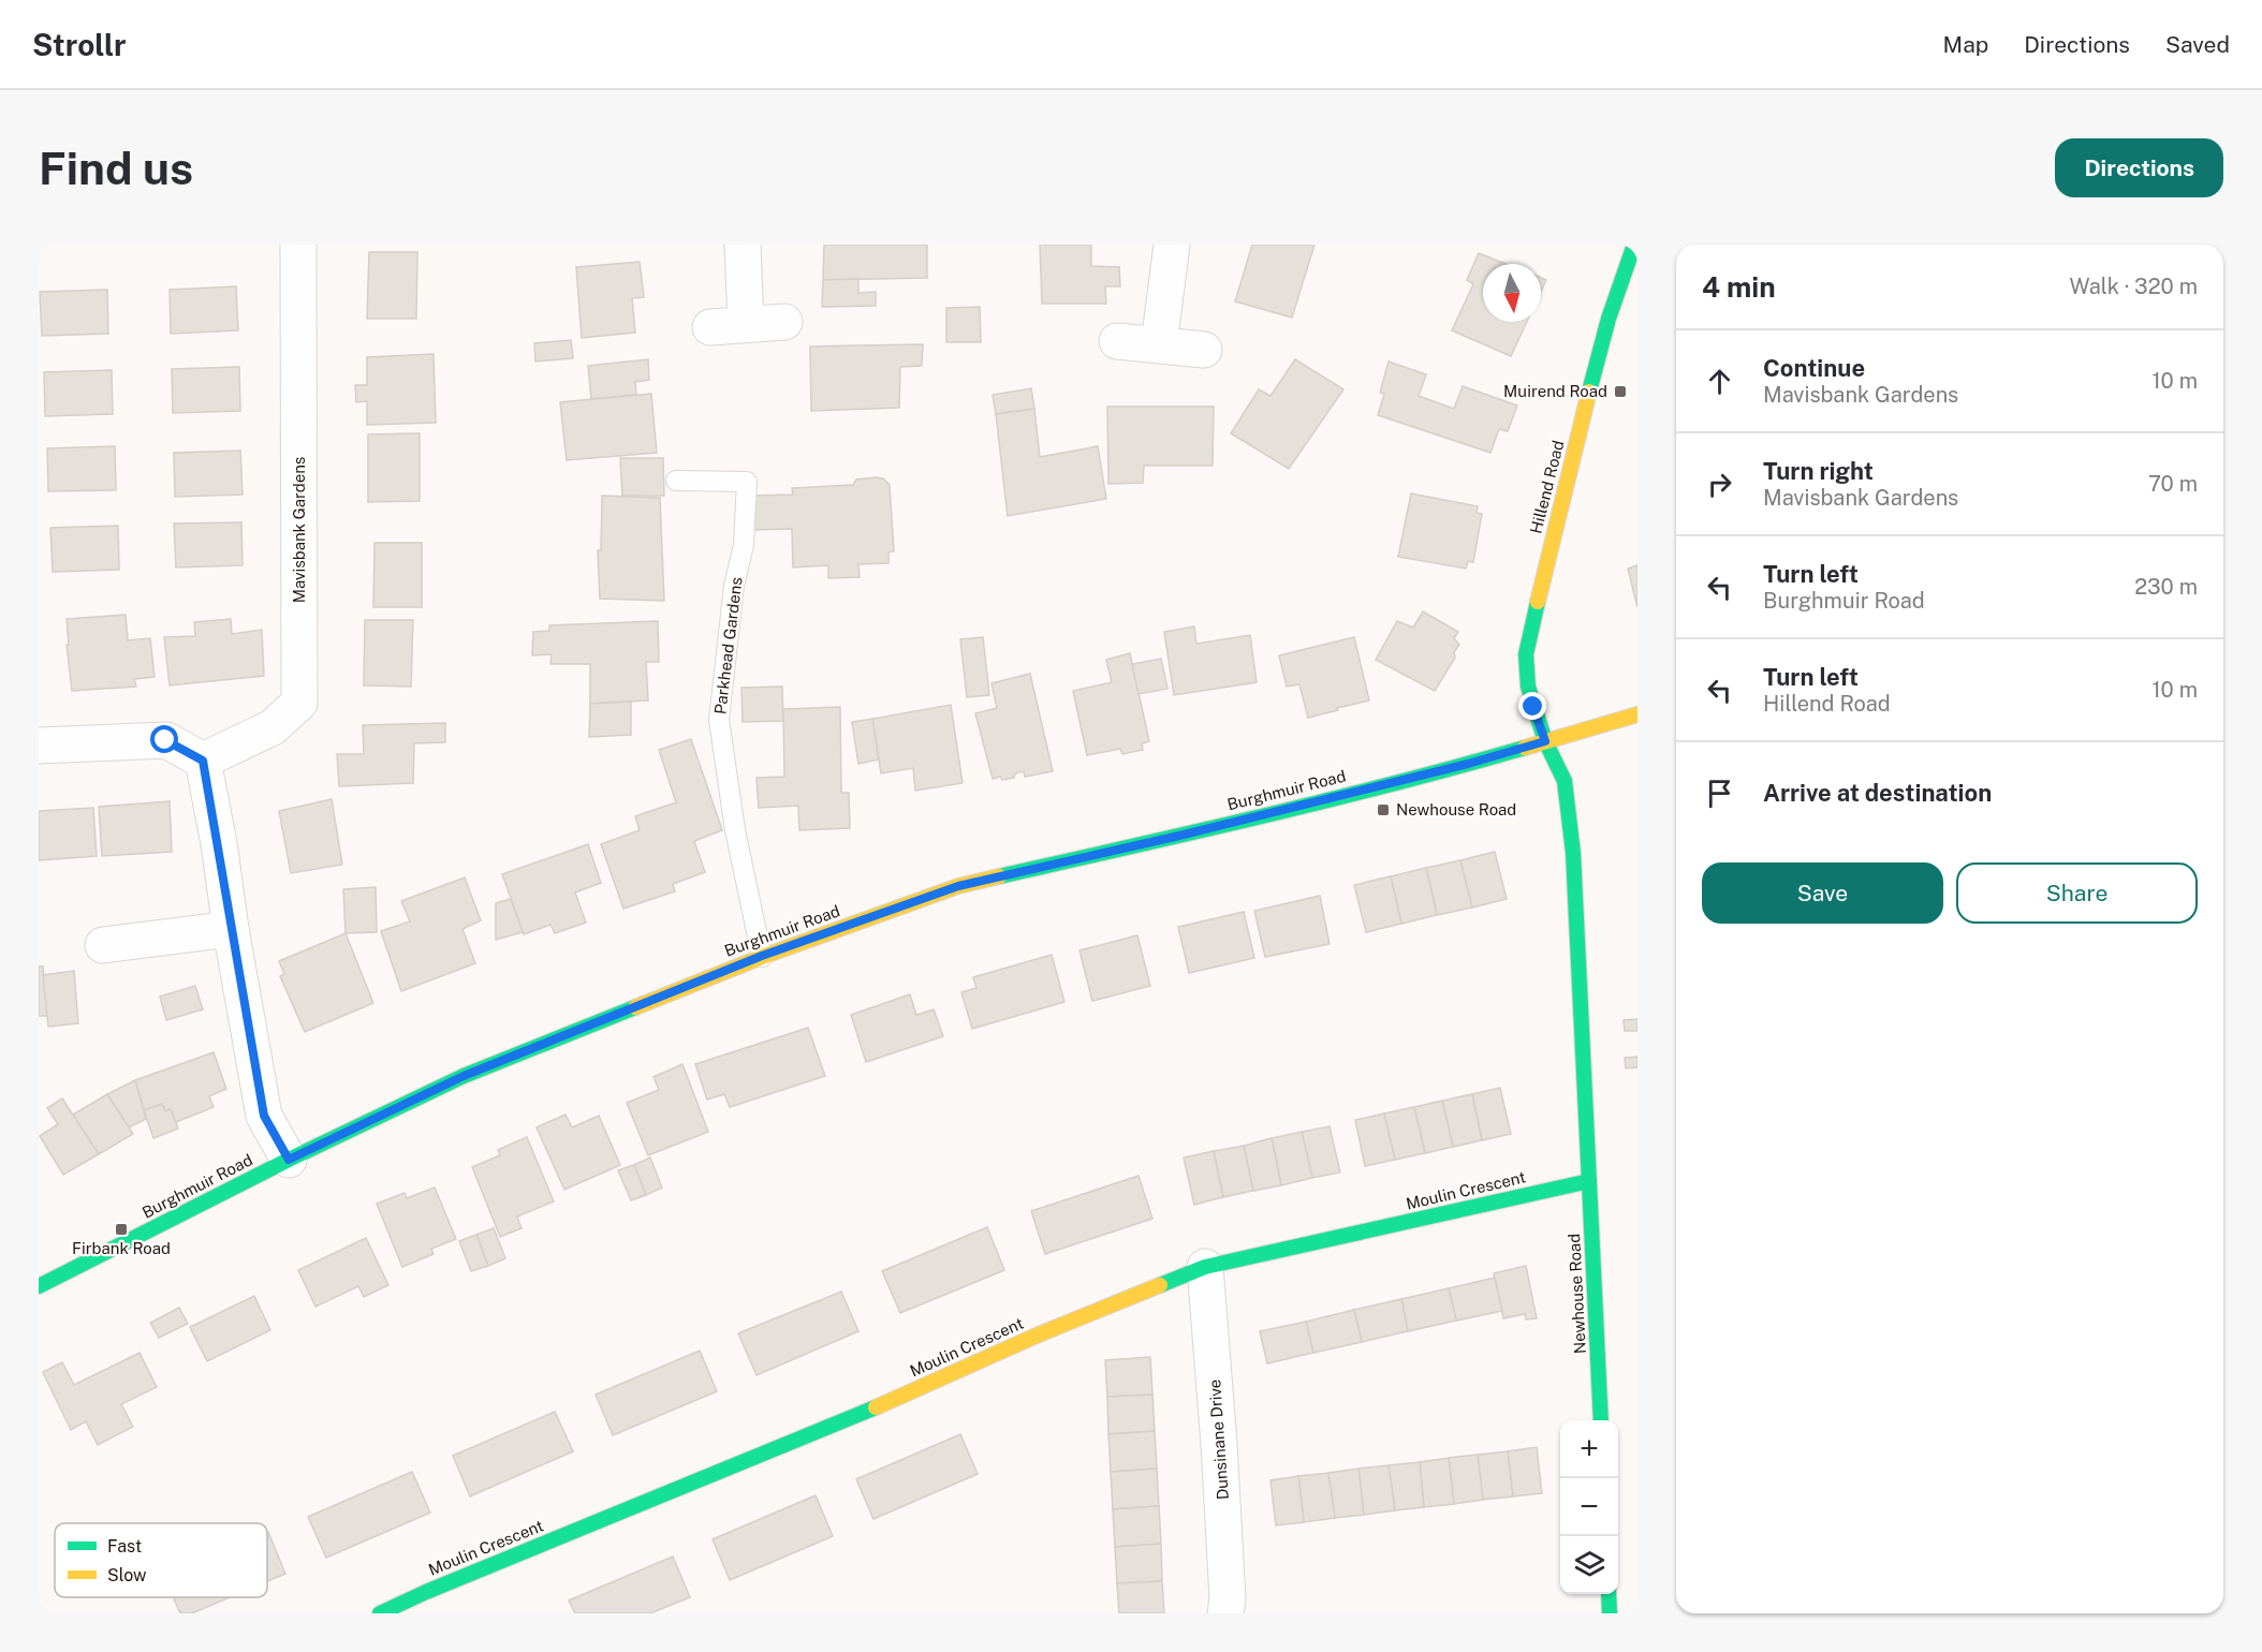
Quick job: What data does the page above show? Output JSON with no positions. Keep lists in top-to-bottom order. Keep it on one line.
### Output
{"streets":{"street":["Hillend Road","Mavisbank Gardens","Burghmuir Road","Moulin Crescent","Newhouse Road","Dunsinane Drive"],"lane":["Parkhead Gardens"]},"crossings":[["Hillend Road","Burghmuir Road"],["Hillend Road","Newhouse Road"],["Parkhead Gardens","Burghmuir Road"],["Burghmuir Road","Newhouse Road"],["Moulin Crescent","Newhouse Road"],["Moulin Crescent","Dunsinane Drive"]],"places":{"transit":["Muirend Road","Newhouse Road","Firbank Road"]},"legend":["Fast","Slow"],"north":"bottom","page":{"header":"Strollr","nav":["Map","Directions","Saved"],"buttons":["Directions",["Save","Share"]],"title":"Find us","heading":["4 min","Walk · 320 m"],"list":[["Continue","Mavisbank Gardens","10 m"],["Turn right","Mavisbank Gardens","70 m"],["Turn left","Burghmuir Road","230 m"],["Turn left","Hillend Road","10 m"],"Arrive at destination"],"map_buttons":["+","−"]}}
